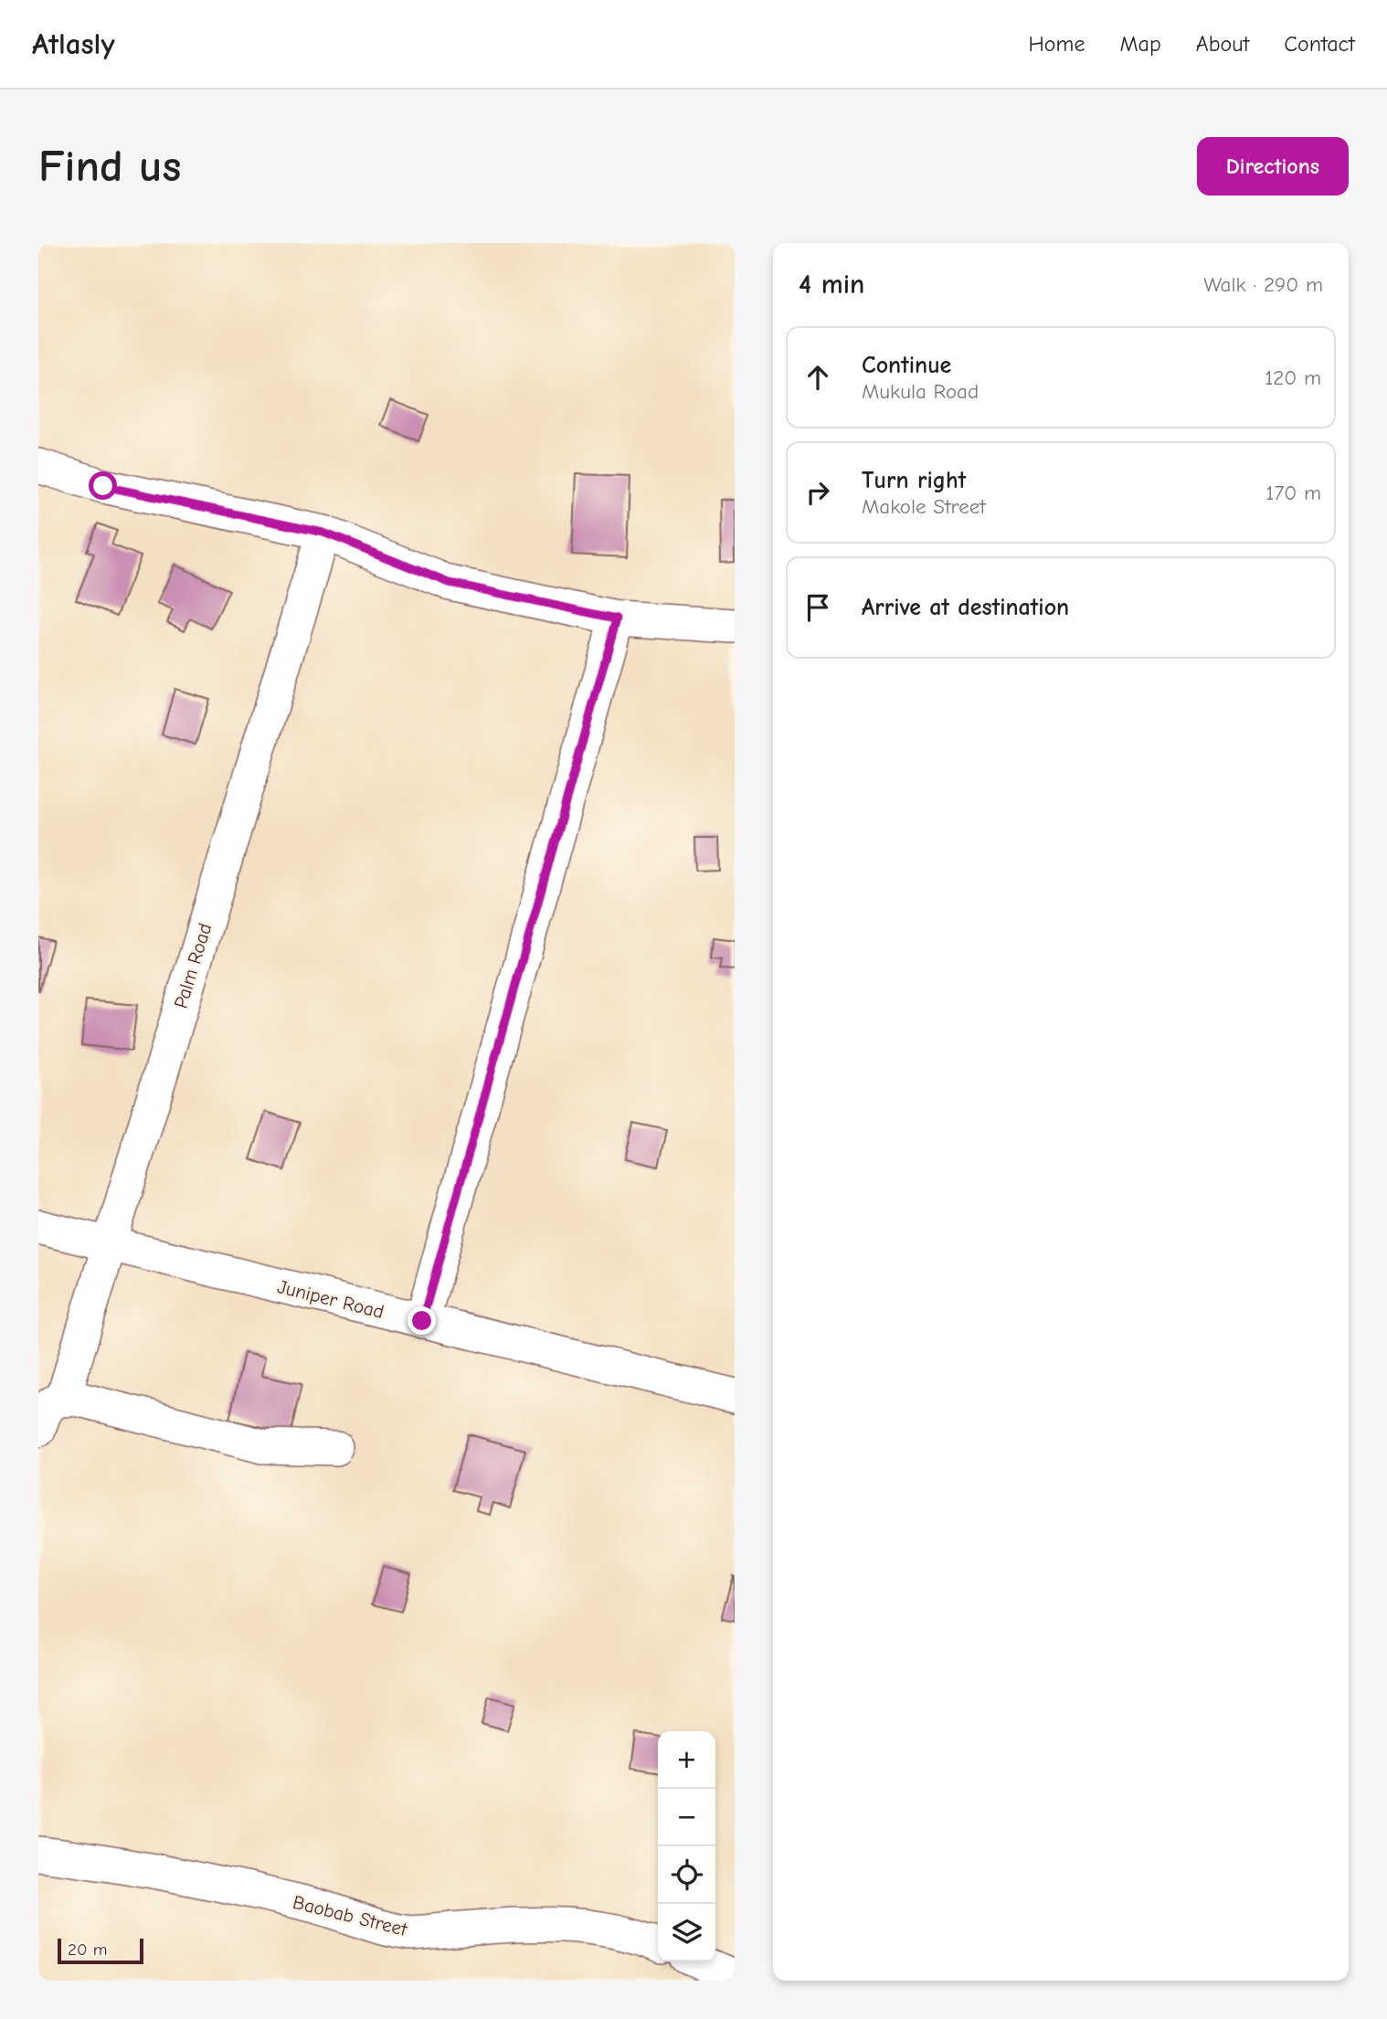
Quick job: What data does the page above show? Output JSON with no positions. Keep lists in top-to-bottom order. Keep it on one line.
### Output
{"streets":{"street":["Palm Road","Juniper Road","Baobab Street"]},"crossings":[["Palm Road","Juniper Road"]],"scale_bar":"20 m","page":{"header":"Atlasly","nav":["Home","Map","About","Contact"],"buttons":"Directions","title":"Find us","heading":["4 min","Walk · 290 m"],"list":[["Continue","Mukula Road","120 m"],["Turn right","Makole Street","170 m"],"Arrive at destination"],"map_buttons":["+","−"],"scale":"20 m"}}
